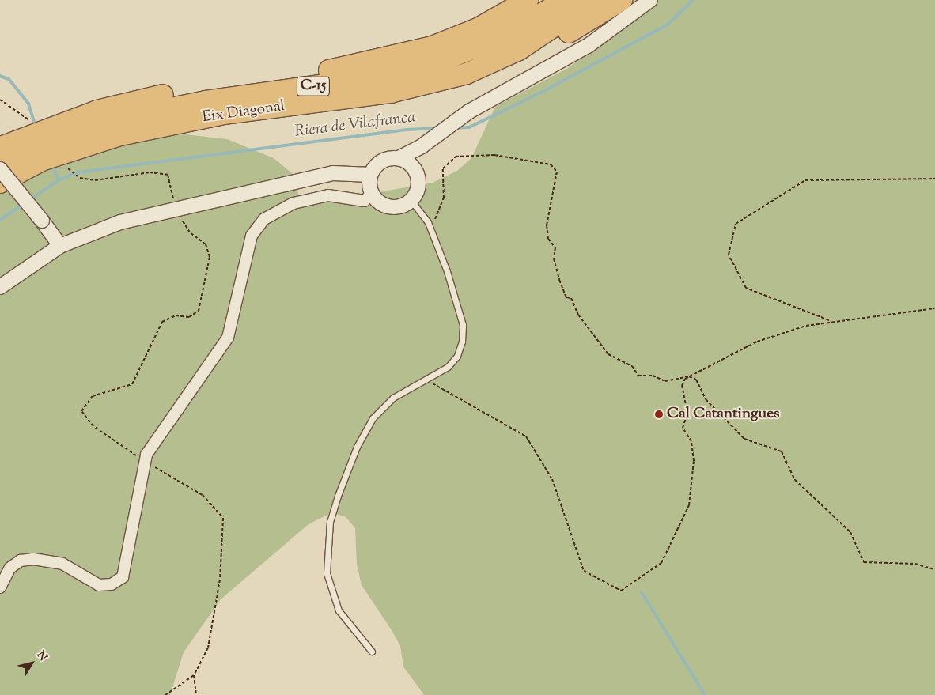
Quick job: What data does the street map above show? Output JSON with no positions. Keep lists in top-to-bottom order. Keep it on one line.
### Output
{"streets":{"highway":["C-15","Eix Diagonal"]},"water":["Riera de Vilafranca"],"places":["Cal Catantingues"],"north":"top right"}
